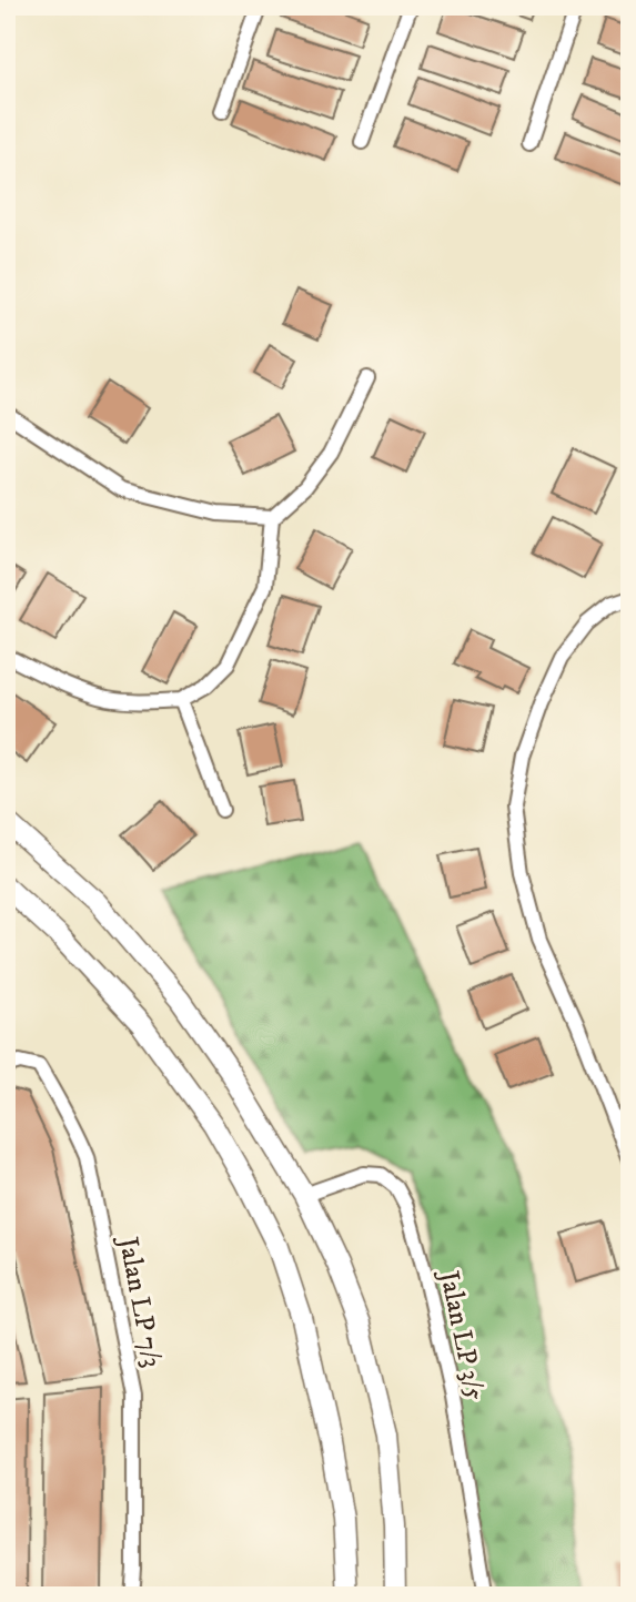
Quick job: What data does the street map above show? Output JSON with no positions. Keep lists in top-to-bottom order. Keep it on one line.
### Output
{"streets":{"street":["Jalan LP 7/3","Jalan LP 3/5"]}}
